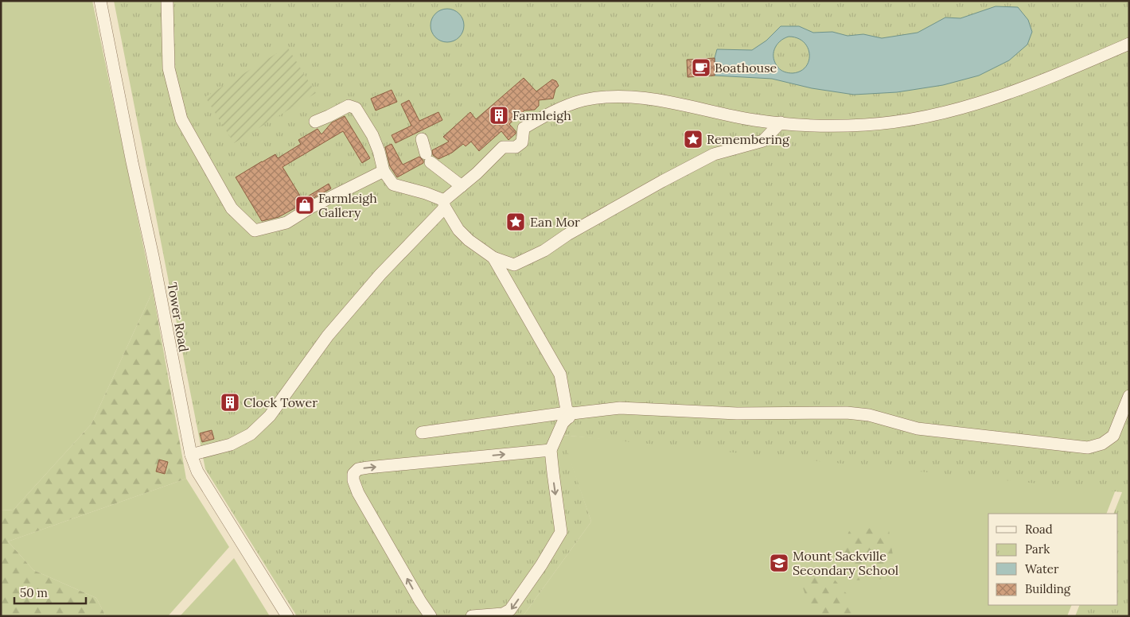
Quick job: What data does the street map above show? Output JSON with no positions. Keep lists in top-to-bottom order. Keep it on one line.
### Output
{"streets":{"street":["Tower Road"]},"places":{"cafe":["Boathouse"],"building":["Farmleigh","Clock Tower"],"place":["Remembering","Ean Mor"],"shop":["Farmleigh Gallery"],"school or university":["Mount Sackville Secondary School"]},"legend":["Road","Park","Water","Building"],"scale_bar":"50 m"}
